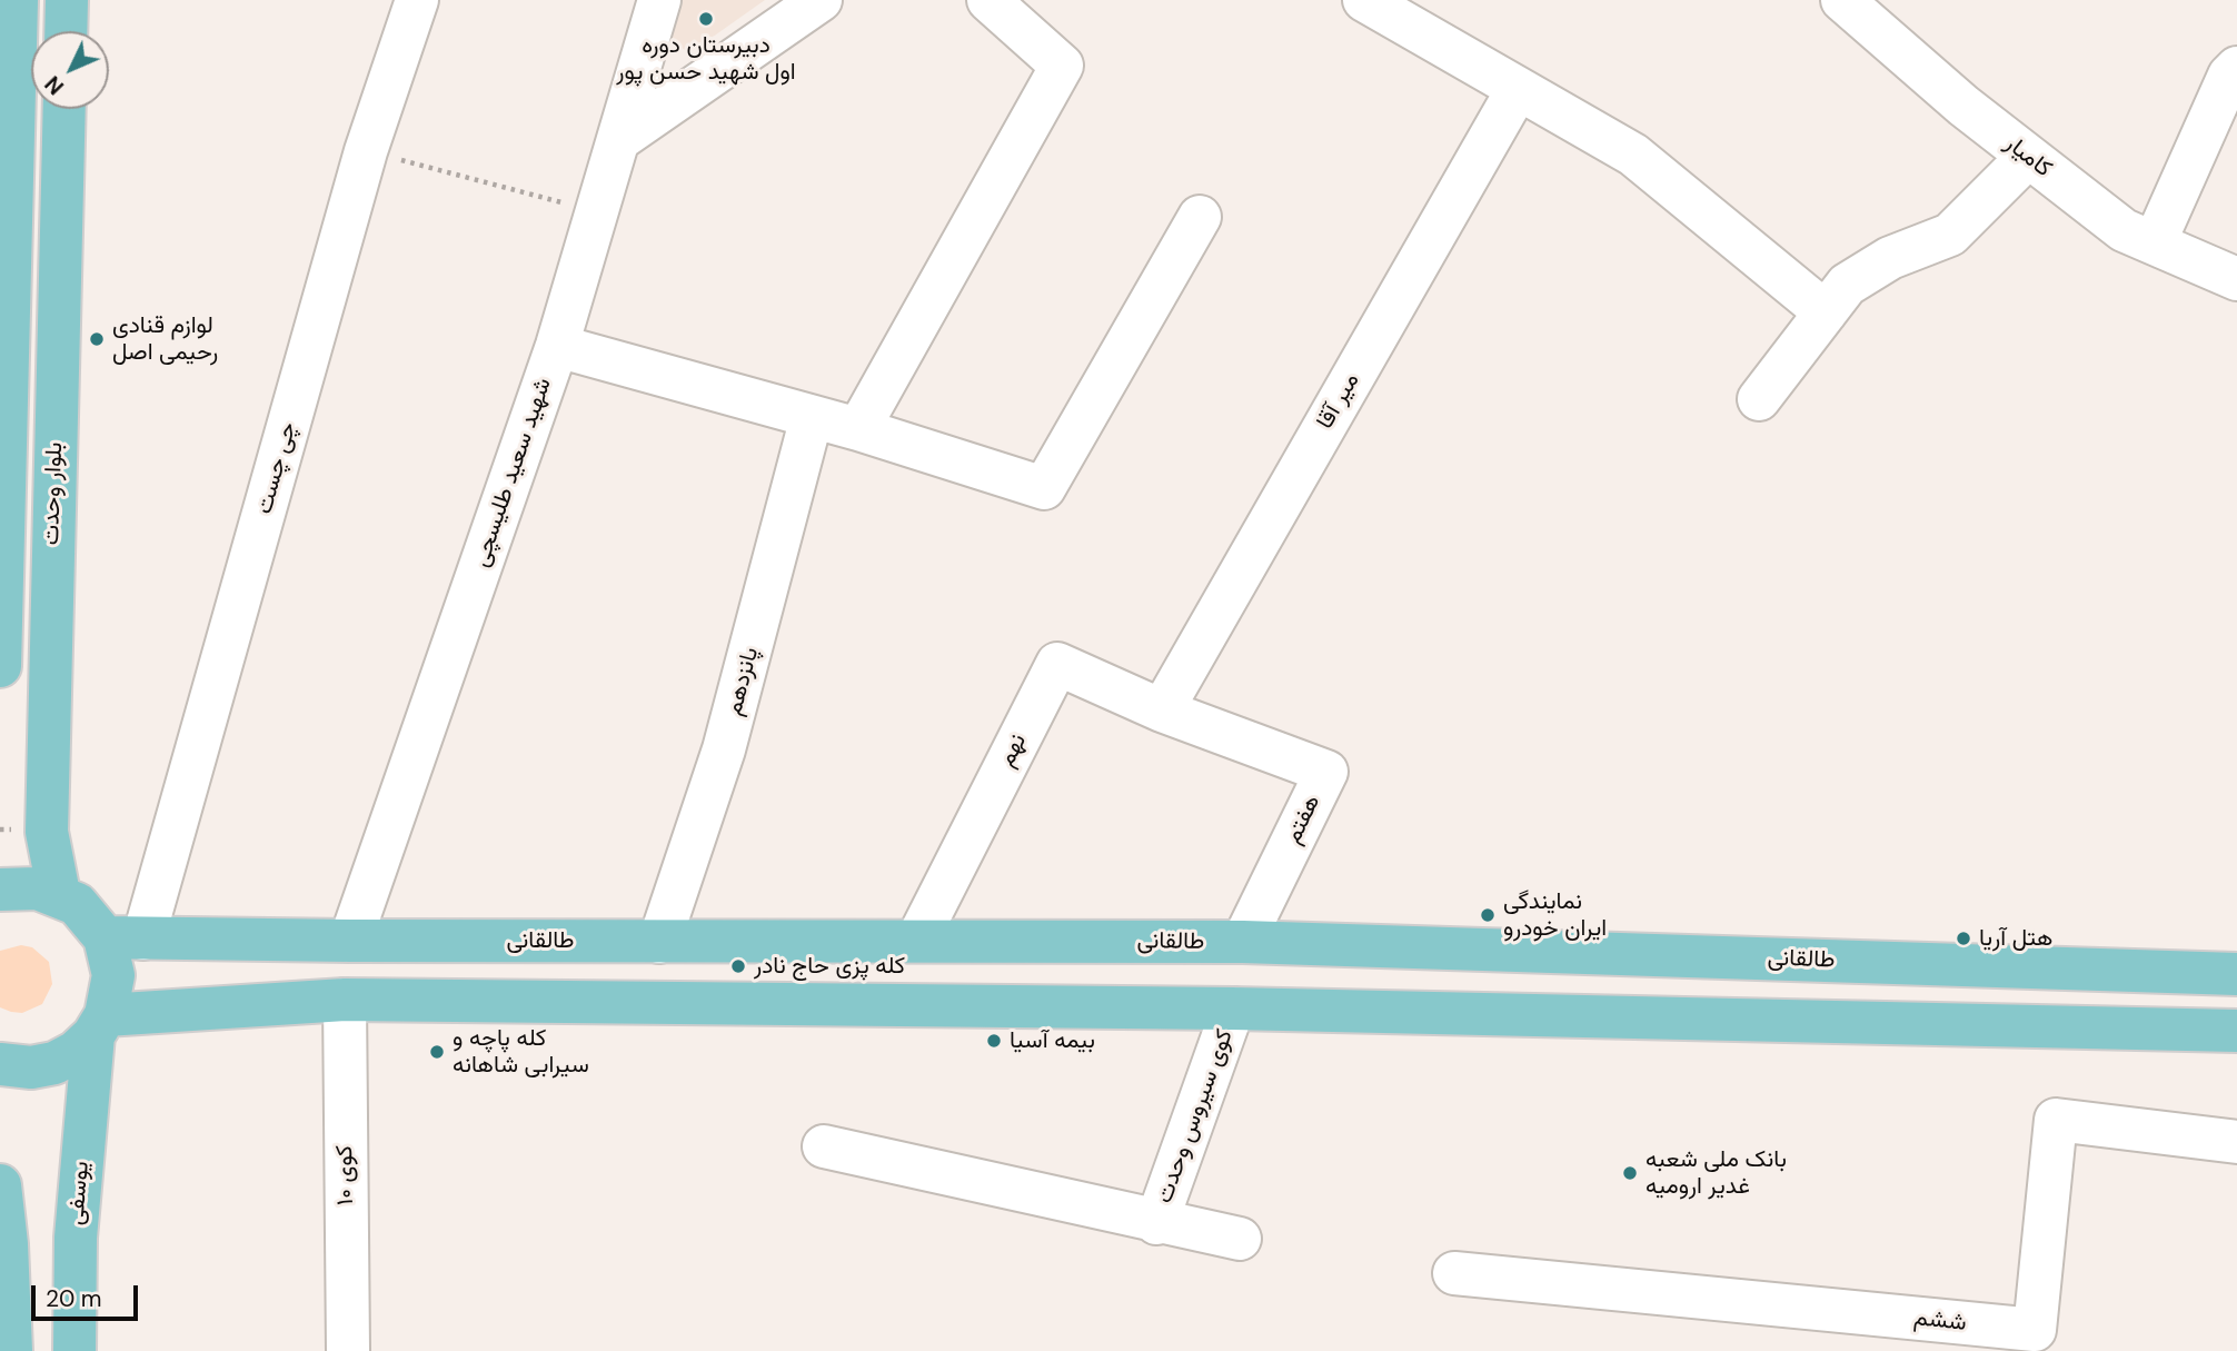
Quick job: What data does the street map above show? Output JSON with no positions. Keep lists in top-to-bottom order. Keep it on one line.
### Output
{"streets":{"main road":["بلوار وحدت","طالقانی","یوسفی"],"street":["کامیار","میر آقا","چی چست","شهید سعید طلیسچی","پانزدهم","نهم","هفتم","کوی سیروس وحدت","کوی ۱۰","ششم"]},"crossings":[["میر آقا","نهم"],["میر آقا","هفتم"],["چی چست","طالقانی"],["چی چست","یوسفی"],["شهید سعید طلیسچی","طالقانی"],["پانزدهم","طالقانی"],["نهم","هفتم"],["نهم","طالقانی"],["هفتم","طالقانی"],["طالقانی","یوسفی"]],"places":["دبیرستان دوره اول شهید حسن پور","لوازم قنادی رحیمی اصل","نمایندگی ایران خودرو","هتل آریا","کله پزى حاج نادر","بیمه آسیا","کله پاچه و سیرابی شاهانه","بانک ملی شعبه غدیر ارومیه"],"scale_bar":"20 m","north":"bottom left"}
